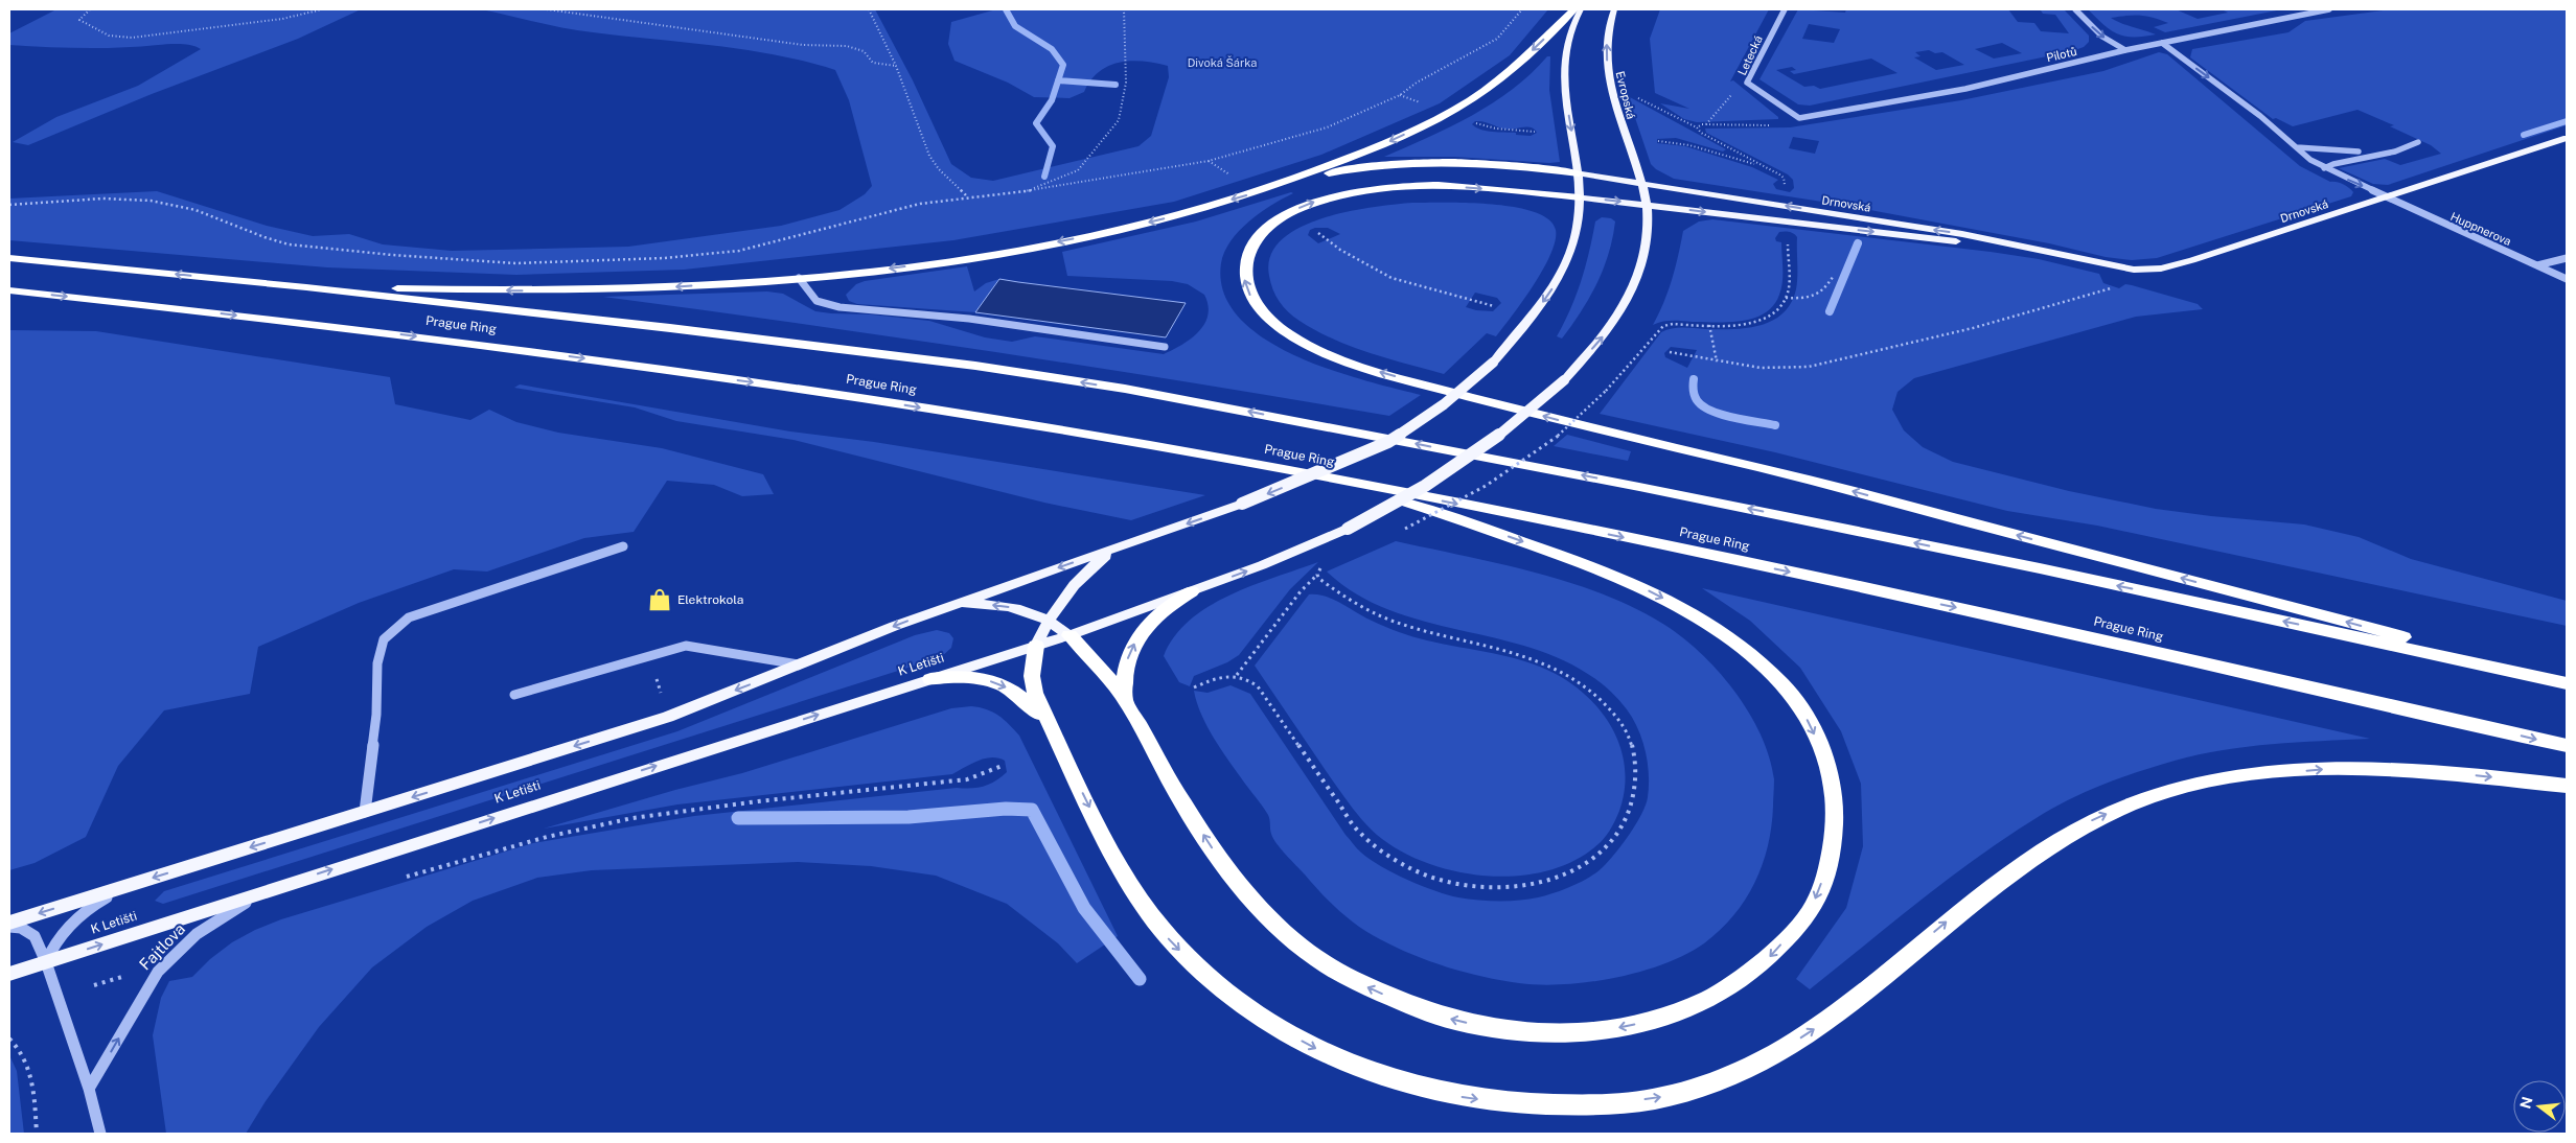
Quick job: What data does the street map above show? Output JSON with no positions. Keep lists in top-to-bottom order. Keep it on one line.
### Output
{"streets":{"highway":["Prague Ring"],"main road":["Evropská","Drnovská","K Letišti"],"street":["Pilotů","Letecká","Huppnerova","Fajtlova"]},"crossings":[["Pilotů","Letecká"],["Pilotů","Huppnerova"],["Evropská","Drnovská"],["Evropská","K Letišti"],["Drnovská","Huppnerova"],["K Letišti","Fajtlova"]],"one_way":["Evropská","Huppnerova","Fajtlova"],"parks":["Divoká Šárka"],"places":{"shop":["Elektrokola"]},"north":"left"}
